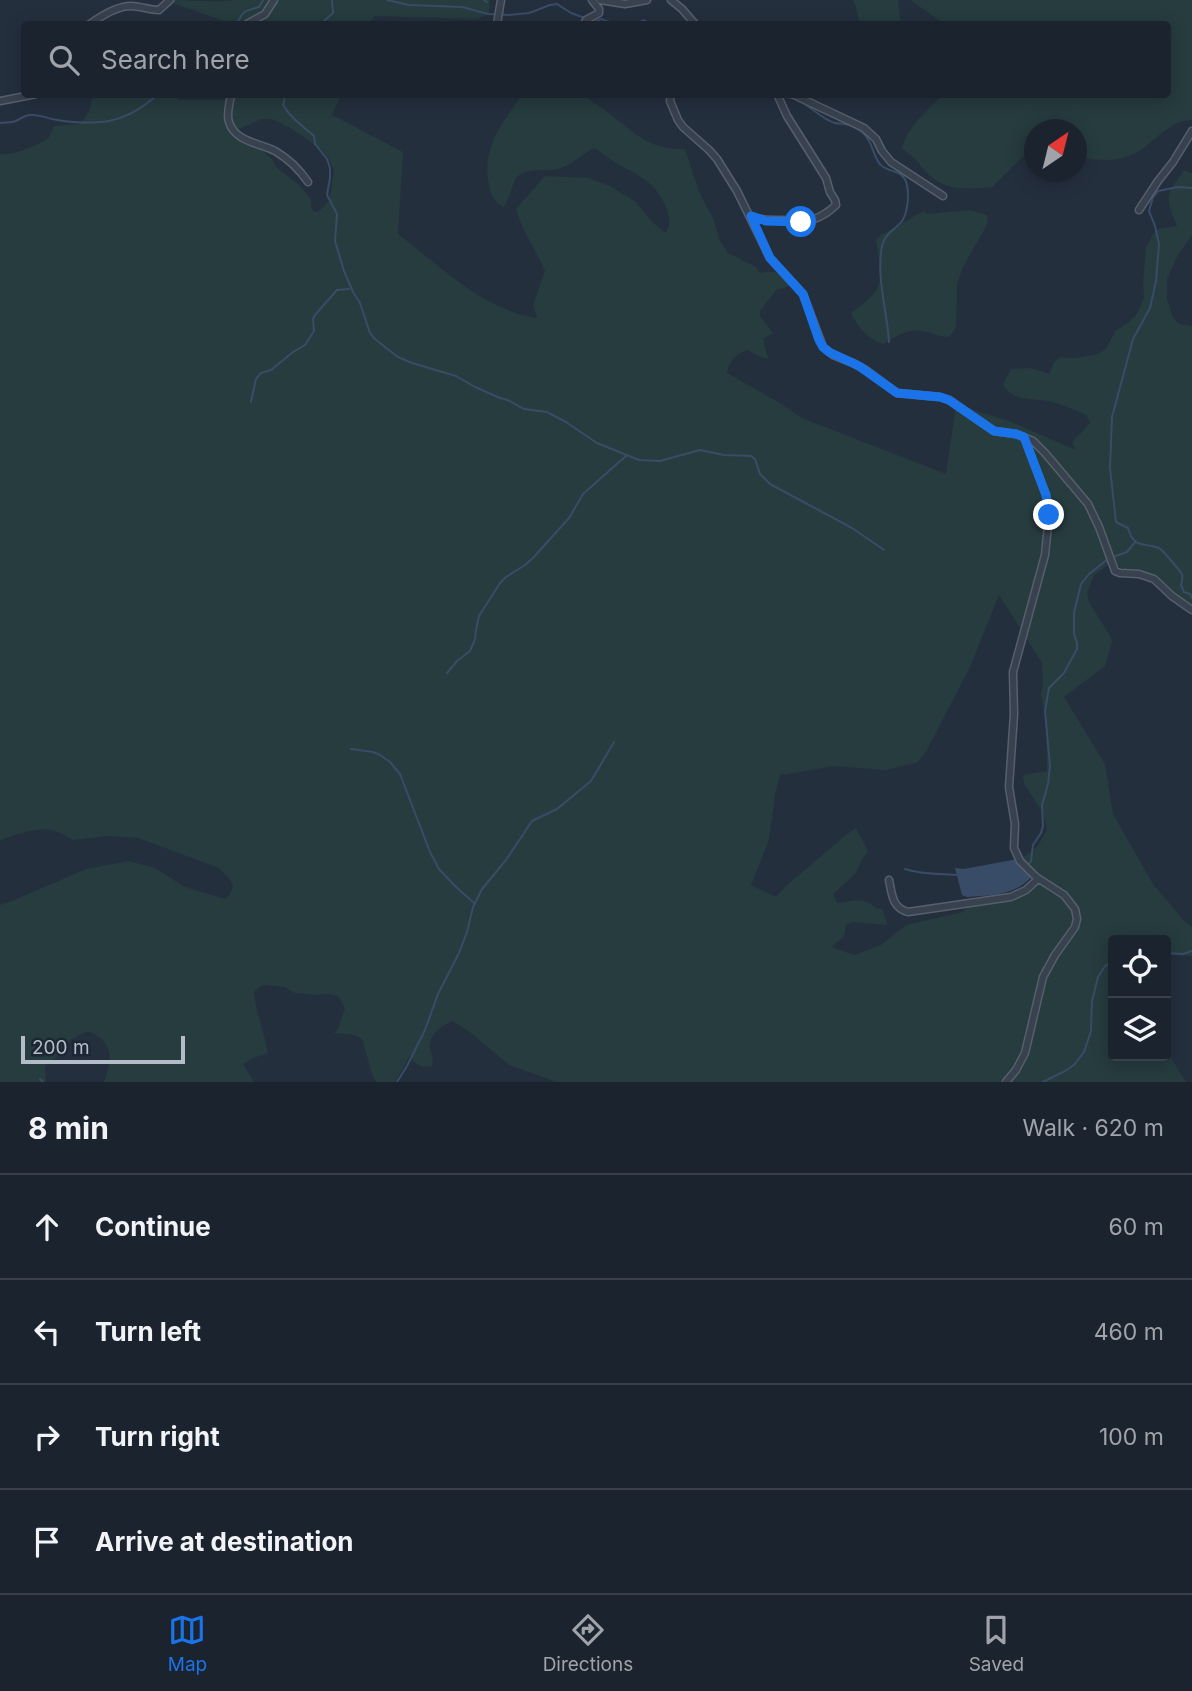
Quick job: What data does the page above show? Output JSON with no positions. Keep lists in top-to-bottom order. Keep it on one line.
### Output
{"scale_bar":"200 m","north":"top right","page":{"search":"Search here","scale":"200 m","heading":["8 min","Walk · 620 m"],"list":[["Continue","60 m"],["Turn left","460 m"],["Turn right","100 m"],"Arrive at destination"],"nav":["Map","Directions","Saved"]}}
